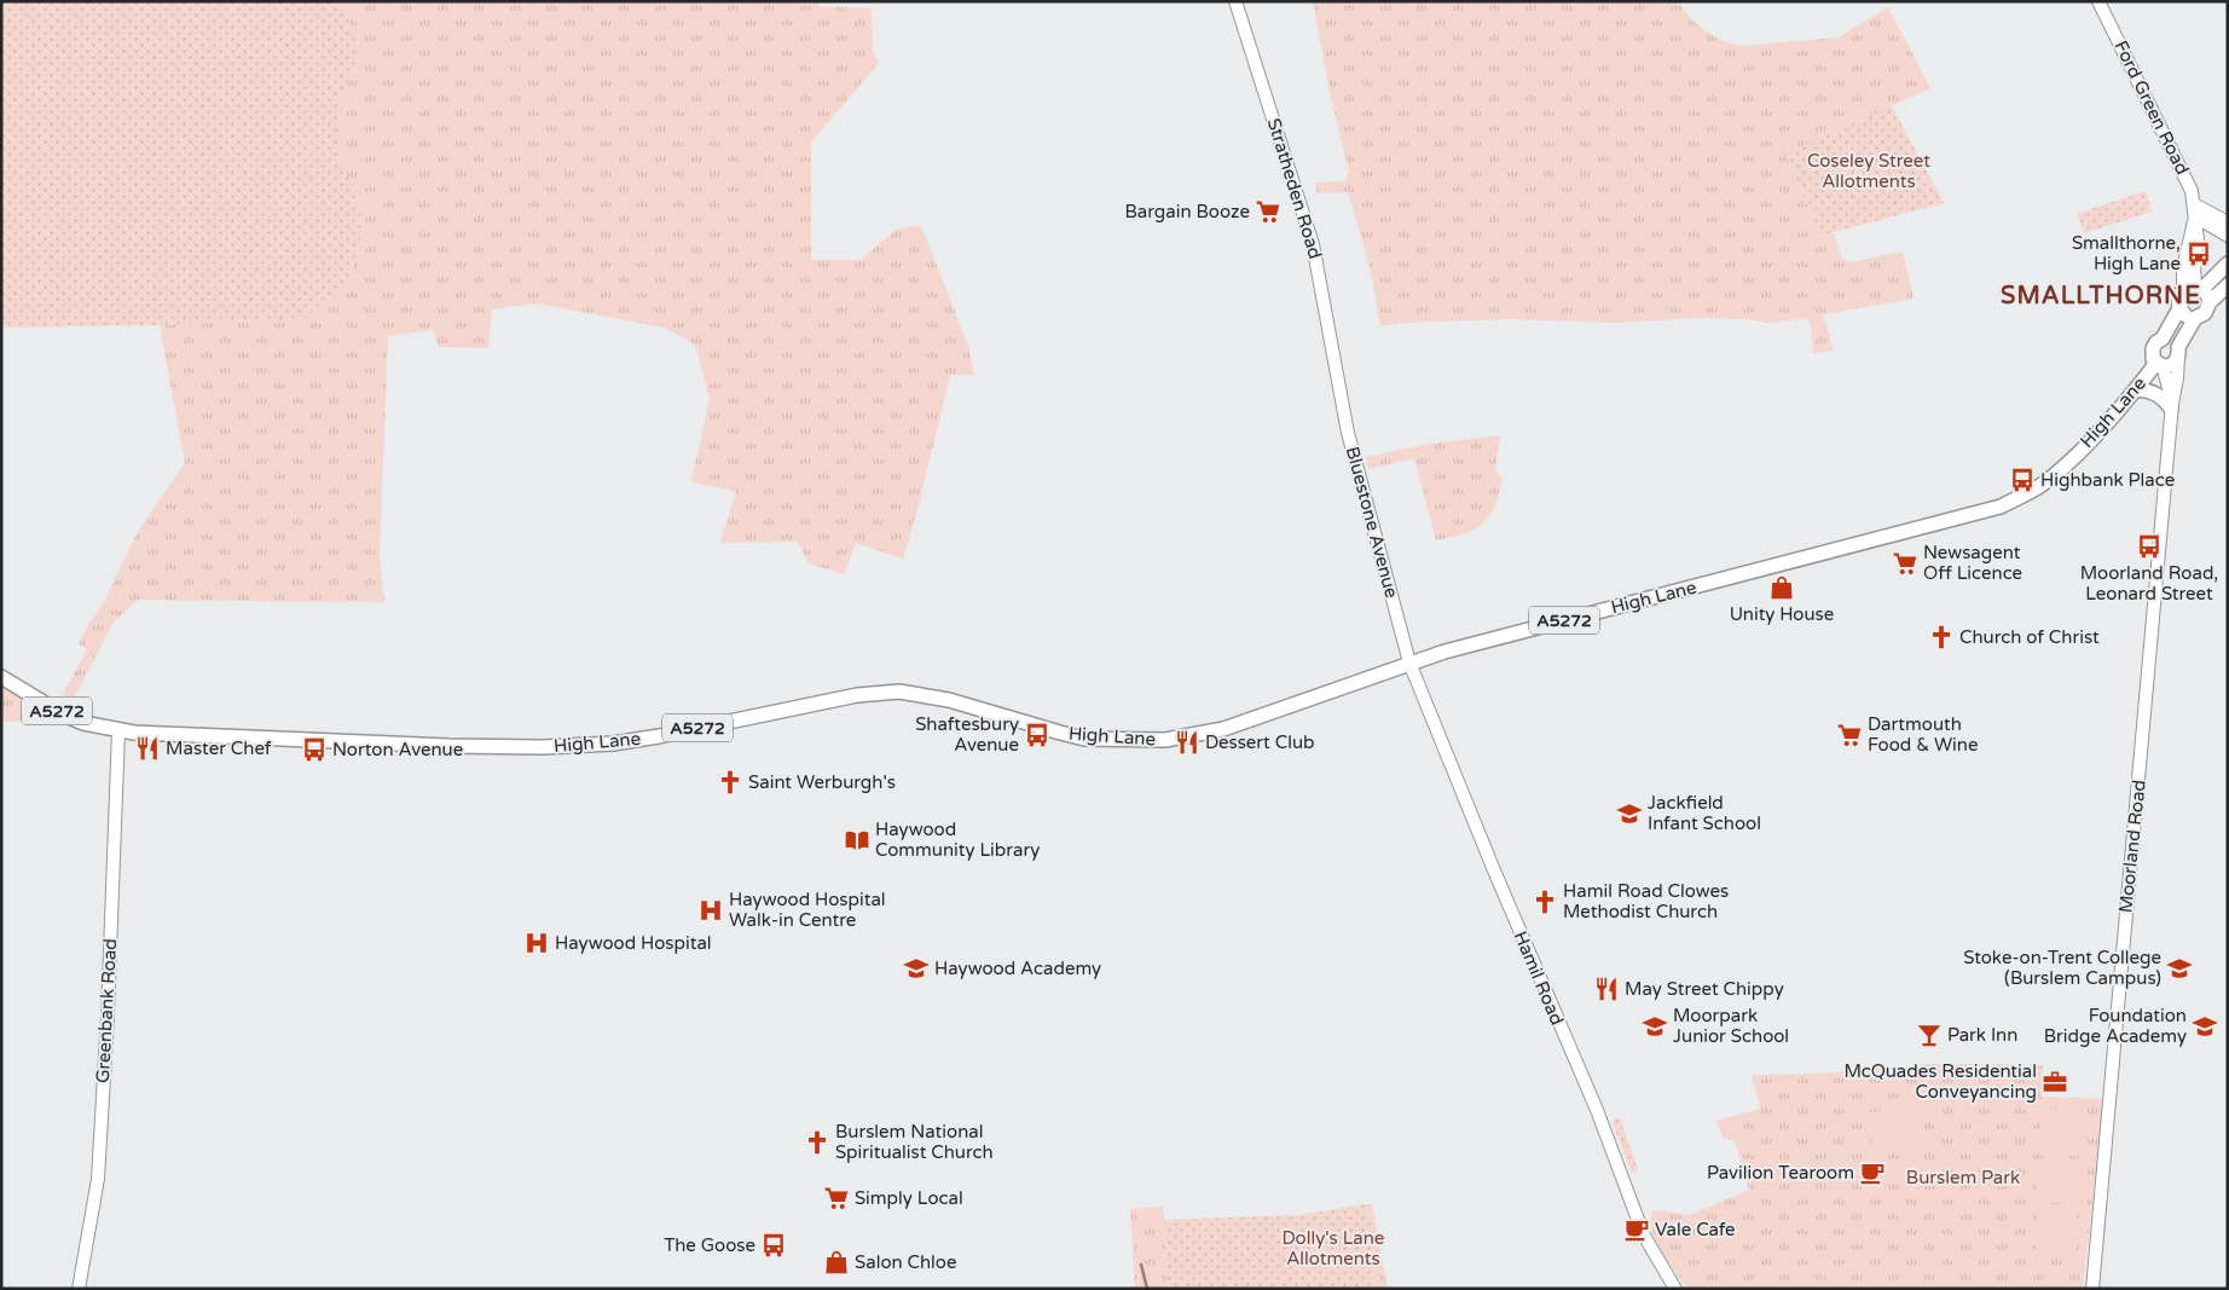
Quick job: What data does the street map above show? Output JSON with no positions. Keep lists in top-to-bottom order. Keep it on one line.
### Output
{"streets":{"main road":["High Lane","A5272"],"street":["Ford Green Road","Stratheden Road","Bluestone Avenue","Moorland Road","Hamil Road","Greenbank Road"]},"crossings":[["Stratheden Road","Bluestone Avenue"],["High Lane","Bluestone Avenue"],["High Lane","A5272"],["High Lane","Moorland Road"],["High Lane","Hamil Road"],["High Lane","Greenbank Road"],["Bluestone Avenue","Hamil Road"],["A5272","Moorland Road"]],"districts":["SMALLTHORNE"],"parks":["Coseley Street Allotments","Burslem Park","Dolly's Lane Allotments"],"places":{"supermarket":["Bargain Booze","Newsagent Off Licence","Dartmouth Food & Wine","Simply Local"],"bus stop":["Smallthorne, High Lane","Highbank Place","Moorland Road, Leonard Street","Shaftesbury Avenue","Norton Avenue","The Goose"],"shop":["Unity House","Salon Chloe"],"church":["Church of Christ","Saint Werburgh's","Hamil Road Clowes Methodist Church","Burslem National Spiritualist Church"],"restaurant":["Dessert Club","Master Chef","May Street Chippy"],"school or university":["Jackfield Infant School","Haywood Academy","Stoke-on-Trent College (Burslem Campus)","Moorpark Junior School","Foundation Bridge Academy"],"library":["Haywood Community Library"],"hospital":["Haywood Hospital Walk-in Centre","Haywood Hospital"],"bar":["Park Inn"],"office":["McQuades Residential Conveyancing"],"cafe":["Pavilion Tearoom","Vale Cafe"]}}
